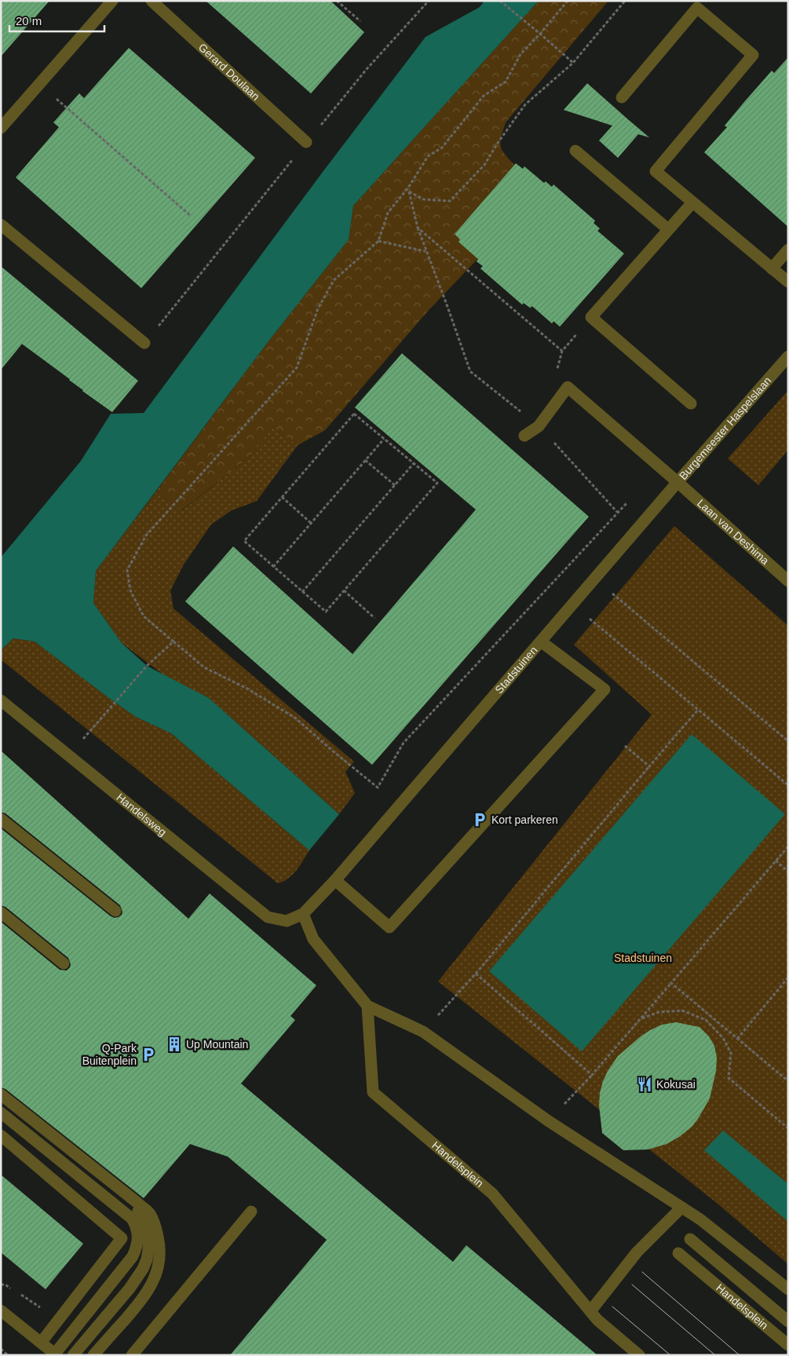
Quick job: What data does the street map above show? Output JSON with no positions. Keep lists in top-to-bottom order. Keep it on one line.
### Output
{"streets":{"street":["Gerard Doulaan","Burgemeester Haspelslaan","Laan van Deshima","Stadstuinen","Handelsweg","Handelsplein"]},"crossings":[["Burgemeester Haspelslaan","Laan van Deshima"],["Burgemeester Haspelslaan","Stadstuinen"],["Laan van Deshima","Stadstuinen"],["Stadstuinen","Handelsweg"]],"parks":["Stadstuinen"],"places":{"parking":["Kort parkeren","Q-Park Buitenplein"],"building":["Up Mountain"],"restaurant":["Kokusai"]},"scale_bar":"20 m"}
